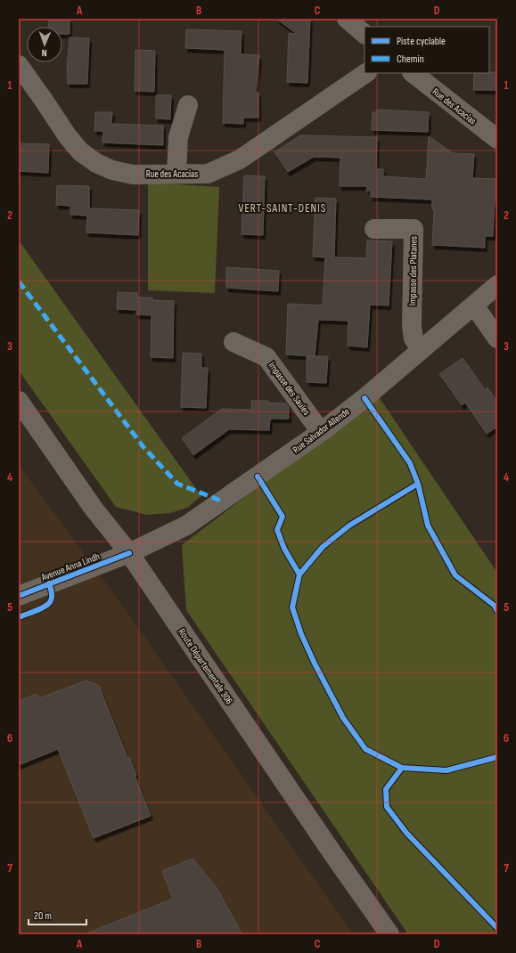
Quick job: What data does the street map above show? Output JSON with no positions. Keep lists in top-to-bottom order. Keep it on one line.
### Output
{"streets":{"main road":["Avenue Anna Lindh","Route Départementale 306"],"street":["Rue des Acacias","Impasse des Platanes","Impasse des Saules","Rue Salvador Allende"]},"crossings":[["Impasse des Platanes","Rue Salvador Allende"],["Impasse des Saules","Rue Salvador Allende"],["Rue Salvador Allende","Avenue Anna Lindh"],["Rue Salvador Allende","Route Départementale 306"],["Avenue Anna Lindh","Route Départementale 306"]],"districts":["VERT-SAINT-DENIS"],"legend":["Piste cyclable","Chemin"],"scale_bar":"20 m","north":"bottom","grid":{"columns":["A","B","C","D"],"rows":["1","2","3","4","5","6","7"]}}
